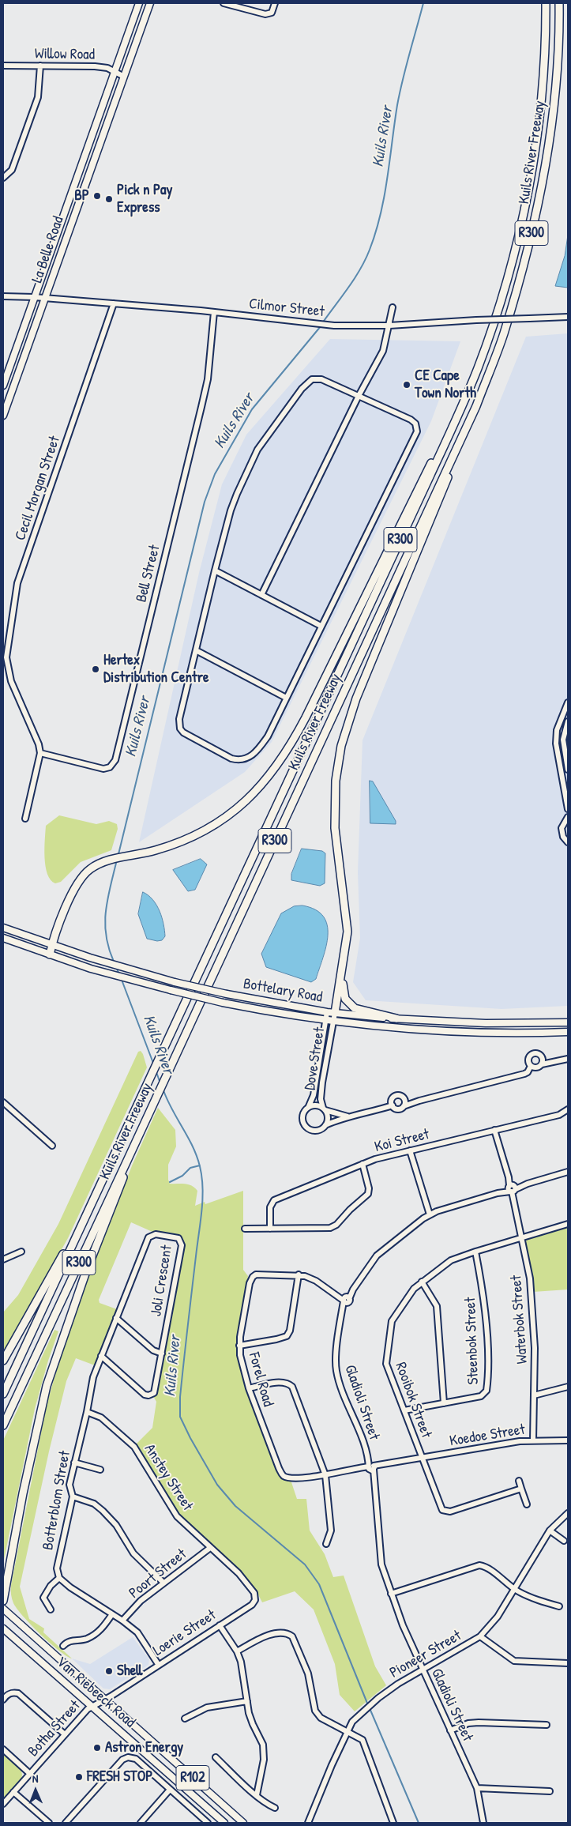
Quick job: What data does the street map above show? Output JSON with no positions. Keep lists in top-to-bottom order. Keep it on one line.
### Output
{"streets":{"highway":["Kuils River Freeway","R300"],"main road":["La Belle Road","Bottelary Road","Van Riebeeck Road","R102"],"street":["Willow Road","Cilmor Street","Cecil Morgan Street","Bell Street","Dove Street","Koi Street","Joli Crescent","Waterbok Street","Steenbok Street","Forel Road","Rooibok Street","Gladioli Street","Koedoe Street","Anstey Street","Botterblom Street","Poort Street","Loerie Street","Pioneer Street","Botha Street"]},"crossings":[["Willow Road","La Belle Road"],["La Belle Road","Cilmor Street"],["Cilmor Street","Cecil Morgan Street"],["Cilmor Street","Bell Street"],["Cecil Morgan Street","Bell Street"],["Bottelary Road","Dove Street"],["Koi Street","Waterbok Street"],["Joli Crescent","Anstey Street"],["Joli Crescent","Botterblom Street"],["Waterbok Street","Rooibok Street"],["Waterbok Street","Gladioli Street"],["Waterbok Street","Koedoe Street"],["Steenbok Street","Rooibok Street"],["Forel Road","Gladioli Street"],["Forel Road","Koedoe Street"],["Rooibok Street","Koedoe Street"],["Gladioli Street","Koedoe Street"],["Gladioli Street","Pioneer Street"],["Anstey Street","Botterblom Street"],["Anstey Street","Poort Street"],["Anstey Street","Loerie Street"],["Loerie Street","Van Riebeeck Road"],["Loerie Street","Botha Street"],["Van Riebeeck Road","Botha Street"]],"water":["Kuils River"],"places":["BP","Pick n Pay Express","CE Cape Town North","Hertex Distribution Centre","Shell","Astron Energy","FRESH STOP"],"north":"top"}
